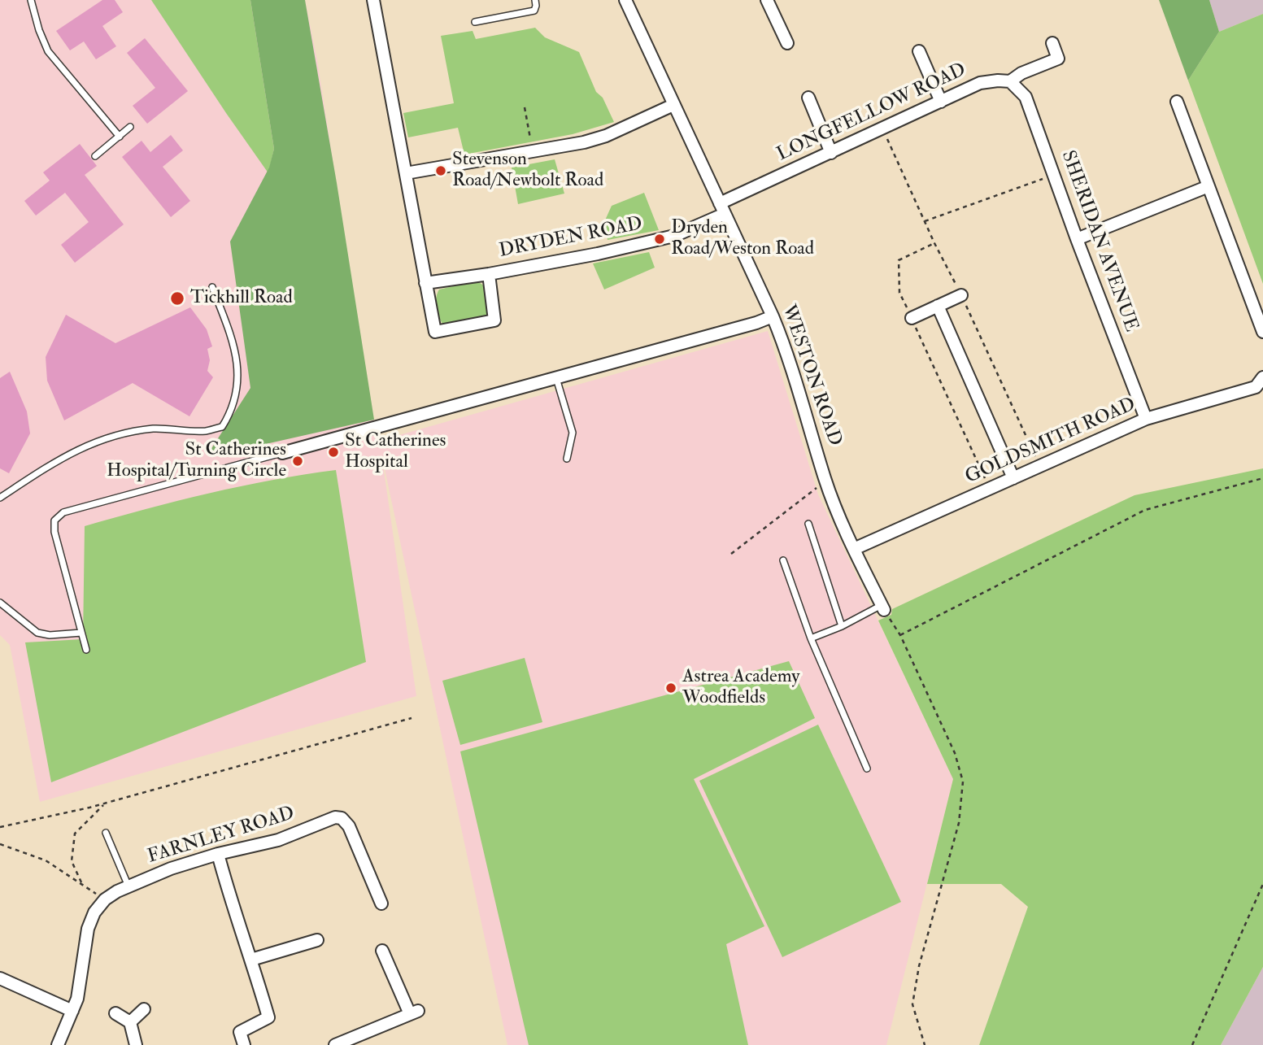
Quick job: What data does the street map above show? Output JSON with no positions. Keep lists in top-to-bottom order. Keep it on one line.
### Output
{"streets":{"street":["LONGFELLOW ROAD","DRYDEN ROAD","SHERIDAN AVENUE","WESTON ROAD","GOLDSMITH ROAD","FARNLEY ROAD"]},"crossings":[["LONGFELLOW ROAD","DRYDEN ROAD"],["LONGFELLOW ROAD","SHERIDAN AVENUE"],["LONGFELLOW ROAD","WESTON ROAD"],["DRYDEN ROAD","WESTON ROAD"],["SHERIDAN AVENUE","GOLDSMITH ROAD"],["WESTON ROAD","GOLDSMITH ROAD"]],"places":["Stevenson Road/Newbolt Road","Dryden Road/Weston Road","Tickhill Road","St Catherines Hospital","St Catherines Hospital/Turning Circle","Astrea Academy Woodfields"]}
